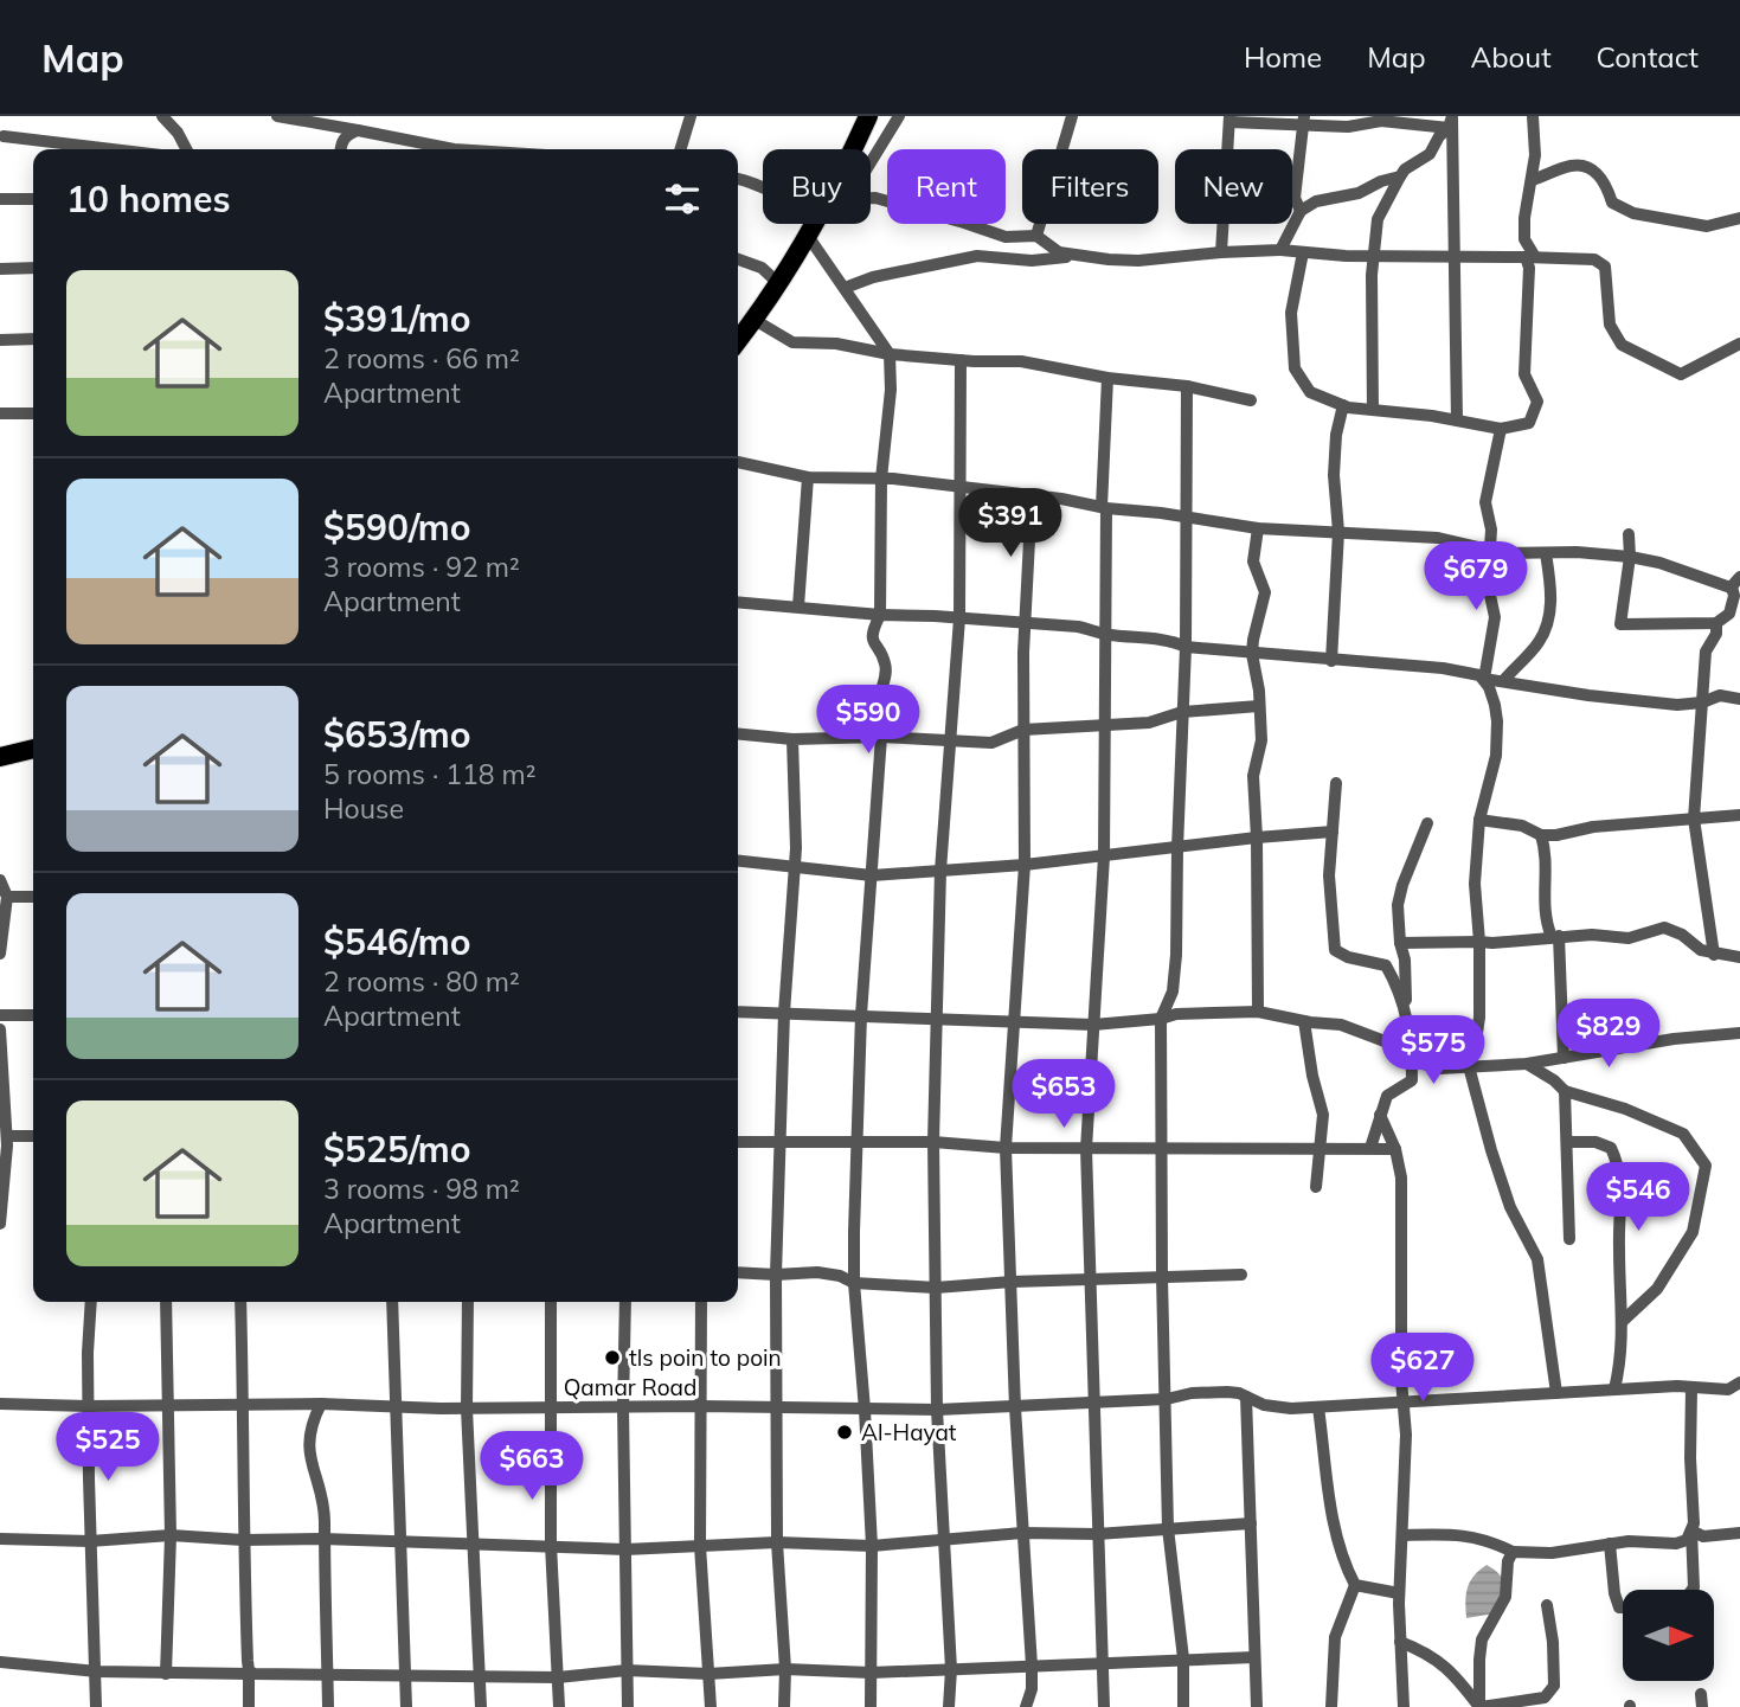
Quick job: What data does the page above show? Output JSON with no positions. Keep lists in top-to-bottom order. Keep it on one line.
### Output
{"streets":{"street":["Qamar Road"]},"places":["tls poin to poin","Al-Hayat"],"north":"right","page":{"header":"Map","nav":["Home","Map","About","Contact"],"chip":["Buy","Rent","Filters","New"],"heading":"10 homes","list":[{"name":"$391/mo","note":"2 rooms · 66 m² · Apartment"},{"name":"$590/mo","note":"3 rooms · 92 m² · Apartment"},{"name":"$653/mo","note":"5 rooms · 118 m² · House"},{"name":"$546/mo","note":"2 rooms · 80 m² · Apartment"},{"name":"$525/mo","note":"3 rooms · 98 m² · Apartment"}],"price":["$391","$679","$590","$829","$575","$653","$546","$627","$525","$663"]}}
